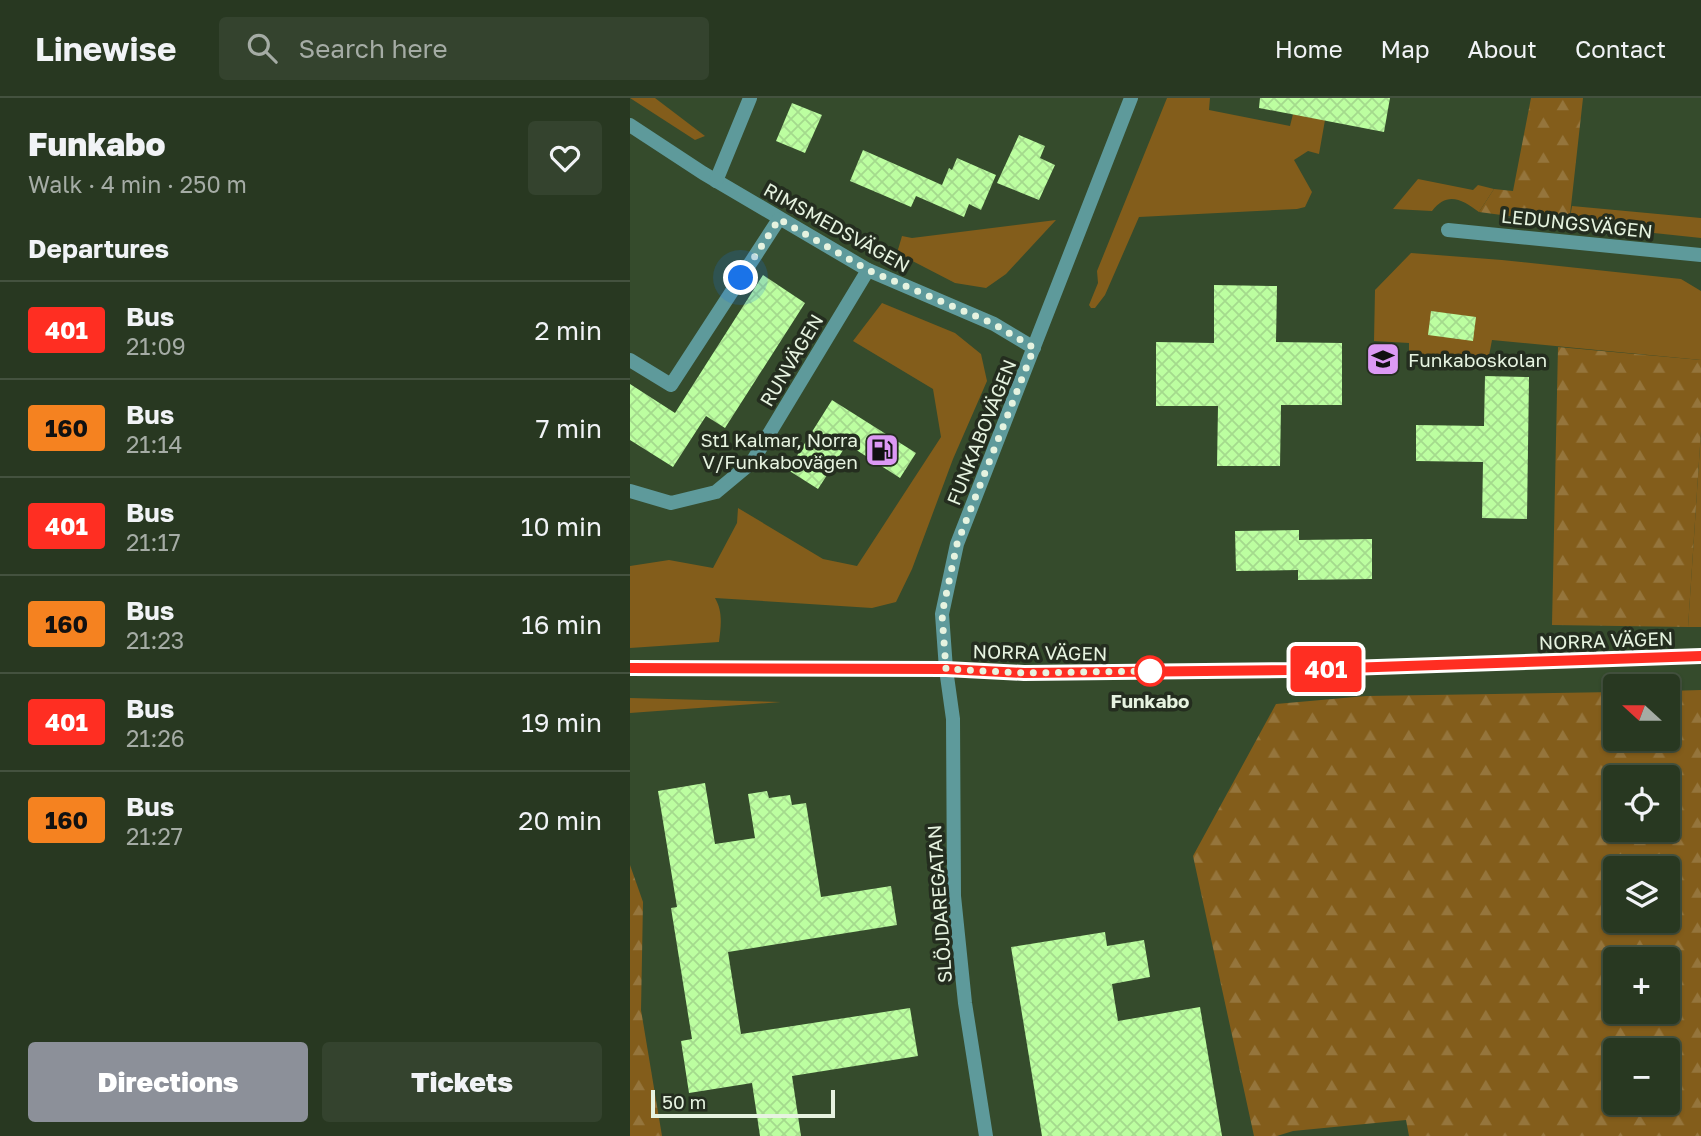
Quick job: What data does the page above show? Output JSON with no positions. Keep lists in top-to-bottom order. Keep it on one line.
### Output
{"streets":{"main road":["NORRA VÄGEN"],"street":["LEDUNGSVÄGEN","RIMSMEDSVÄGEN","RUNVÄGEN","FUNKABOVÄGEN","SLÖJDAREGATAN"]},"crossings":[["RIMSMEDSVÄGEN","RUNVÄGEN"],["RIMSMEDSVÄGEN","FUNKABOVÄGEN"],["FUNKABOVÄGEN","NORRA VÄGEN"],["FUNKABOVÄGEN","SLÖJDAREGATAN"],["NORRA VÄGEN","SLÖJDAREGATAN"]],"places":{"school or university":["Funkaboskolan"],"fuel station":["St1 Kalmar, Norra V/Funkabovägen"],"other":["Funkabo"]},"lines":["bus line 401"],"scale_bar":"50 m","north":"left","page":{"header":"Linewise","search":"Search here","nav":["Home","Map","About","Contact"],"heading":[["Funkabo","Walk · 4 min · 250 m"],"Departures"],"on_map":"401","list":[{"mark":"401","name":"Bus","note":"21:09","value":"2 min"},{"mark":"160","name":"Bus","note":"21:14","value":"7 min"},{"mark":"401","name":"Bus","note":"21:17","value":"10 min"},{"mark":"160","name":"Bus","note":"21:23","value":"16 min"},{"mark":"401","name":"Bus","note":"21:26","value":"19 min"},{"mark":"160","name":"Bus","note":"21:27","value":"20 min"}],"map_buttons":["+","−"],"buttons":["Directions","Tickets"],"scale":"50 m"}}
